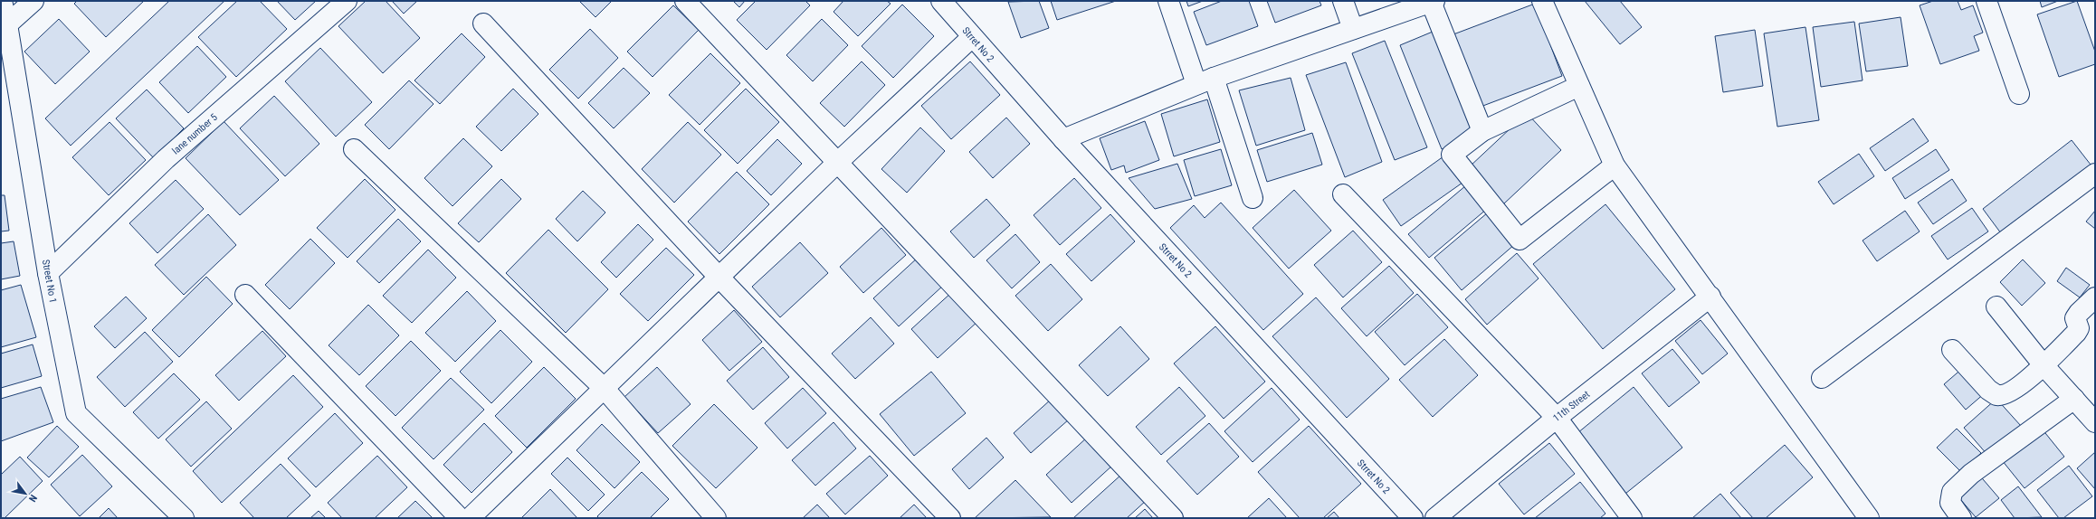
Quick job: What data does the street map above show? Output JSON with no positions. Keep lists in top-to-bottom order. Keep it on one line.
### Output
{"streets":{"street":["Strret No 2","lane number 5","Street No 1","11th Street"]},"crossings":[["lane number 5","Street No 1"]],"north":"bottom right"}
